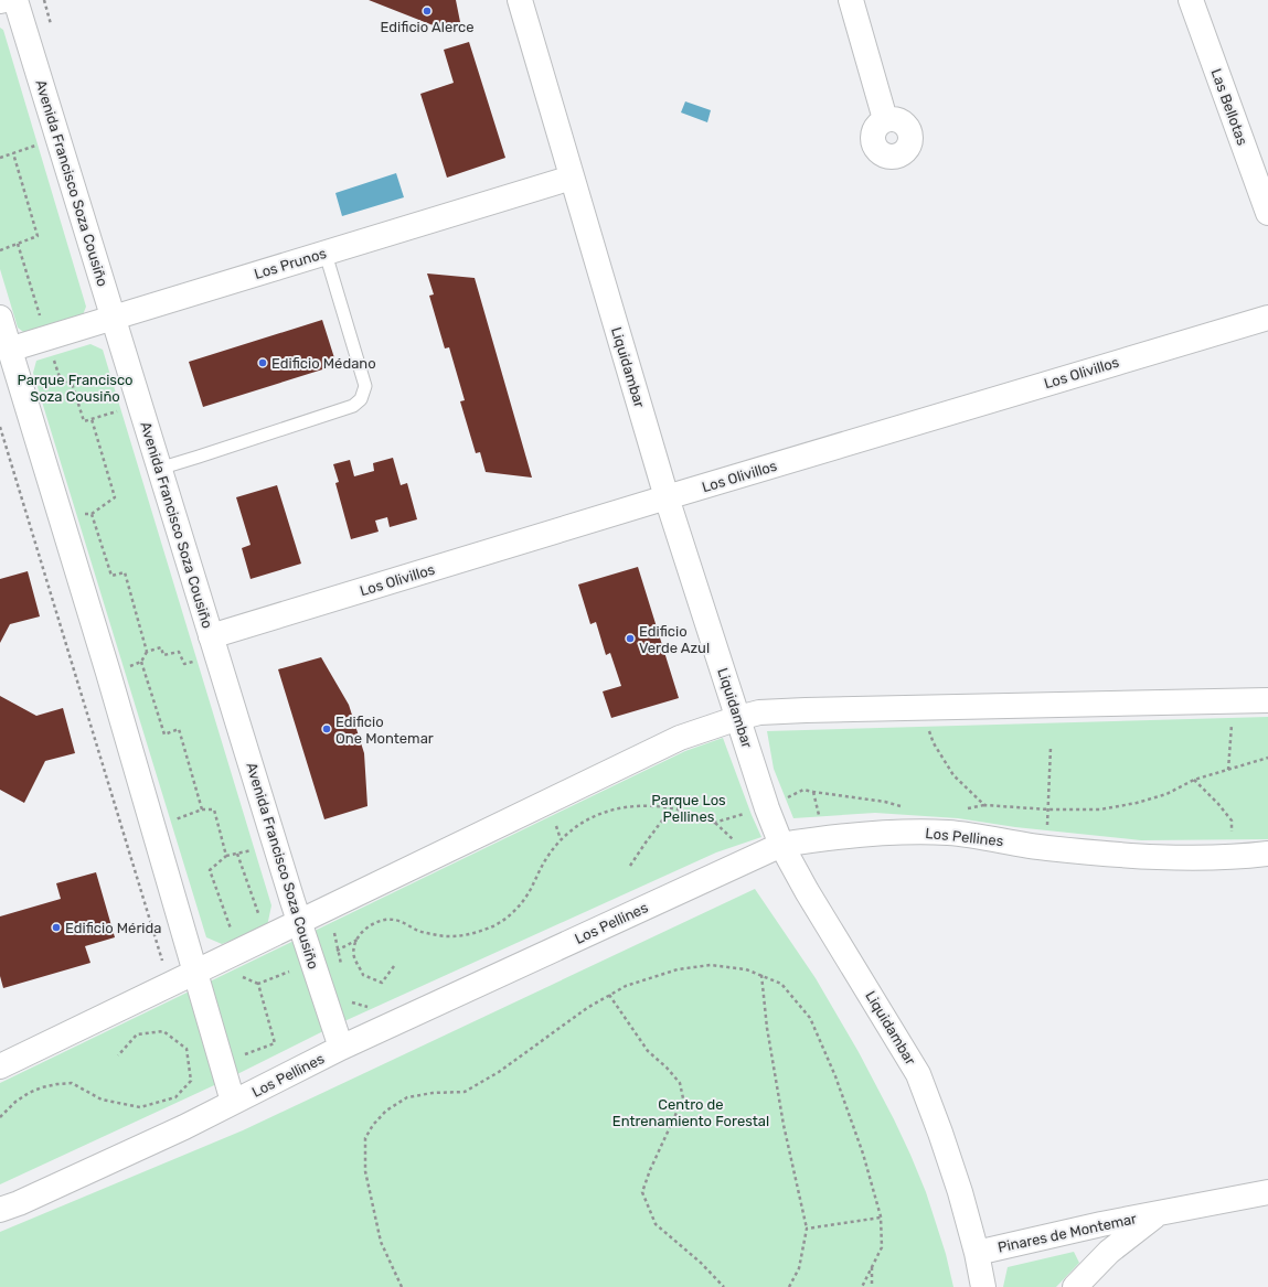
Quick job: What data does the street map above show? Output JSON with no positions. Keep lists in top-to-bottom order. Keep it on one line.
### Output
{"streets":{"street":["Las Bellotas","Avenida Francisco Soza Cousiño","Los Prunos","Liquidambar","Los Olivillos","Los Pellines","Pinares de Montemar"]},"crossings":[["Avenida Francisco Soza Cousiño","Los Prunos"],["Avenida Francisco Soza Cousiño","Los Olivillos"],["Avenida Francisco Soza Cousiño","Los Pellines"],["Los Prunos","Liquidambar"],["Liquidambar","Los Olivillos"],["Liquidambar","Los Pellines"],["Liquidambar","Pinares de Montemar"]],"parks":["Parque Francisco Soza Cousiño","Parque Los Pellines","Centro de Entrenamiento Forestal"],"places":["Edificio Alerce","Edificio Médano","Edificio Verde Azul","Edificio One Montemar","Edificio Mérida"]}
